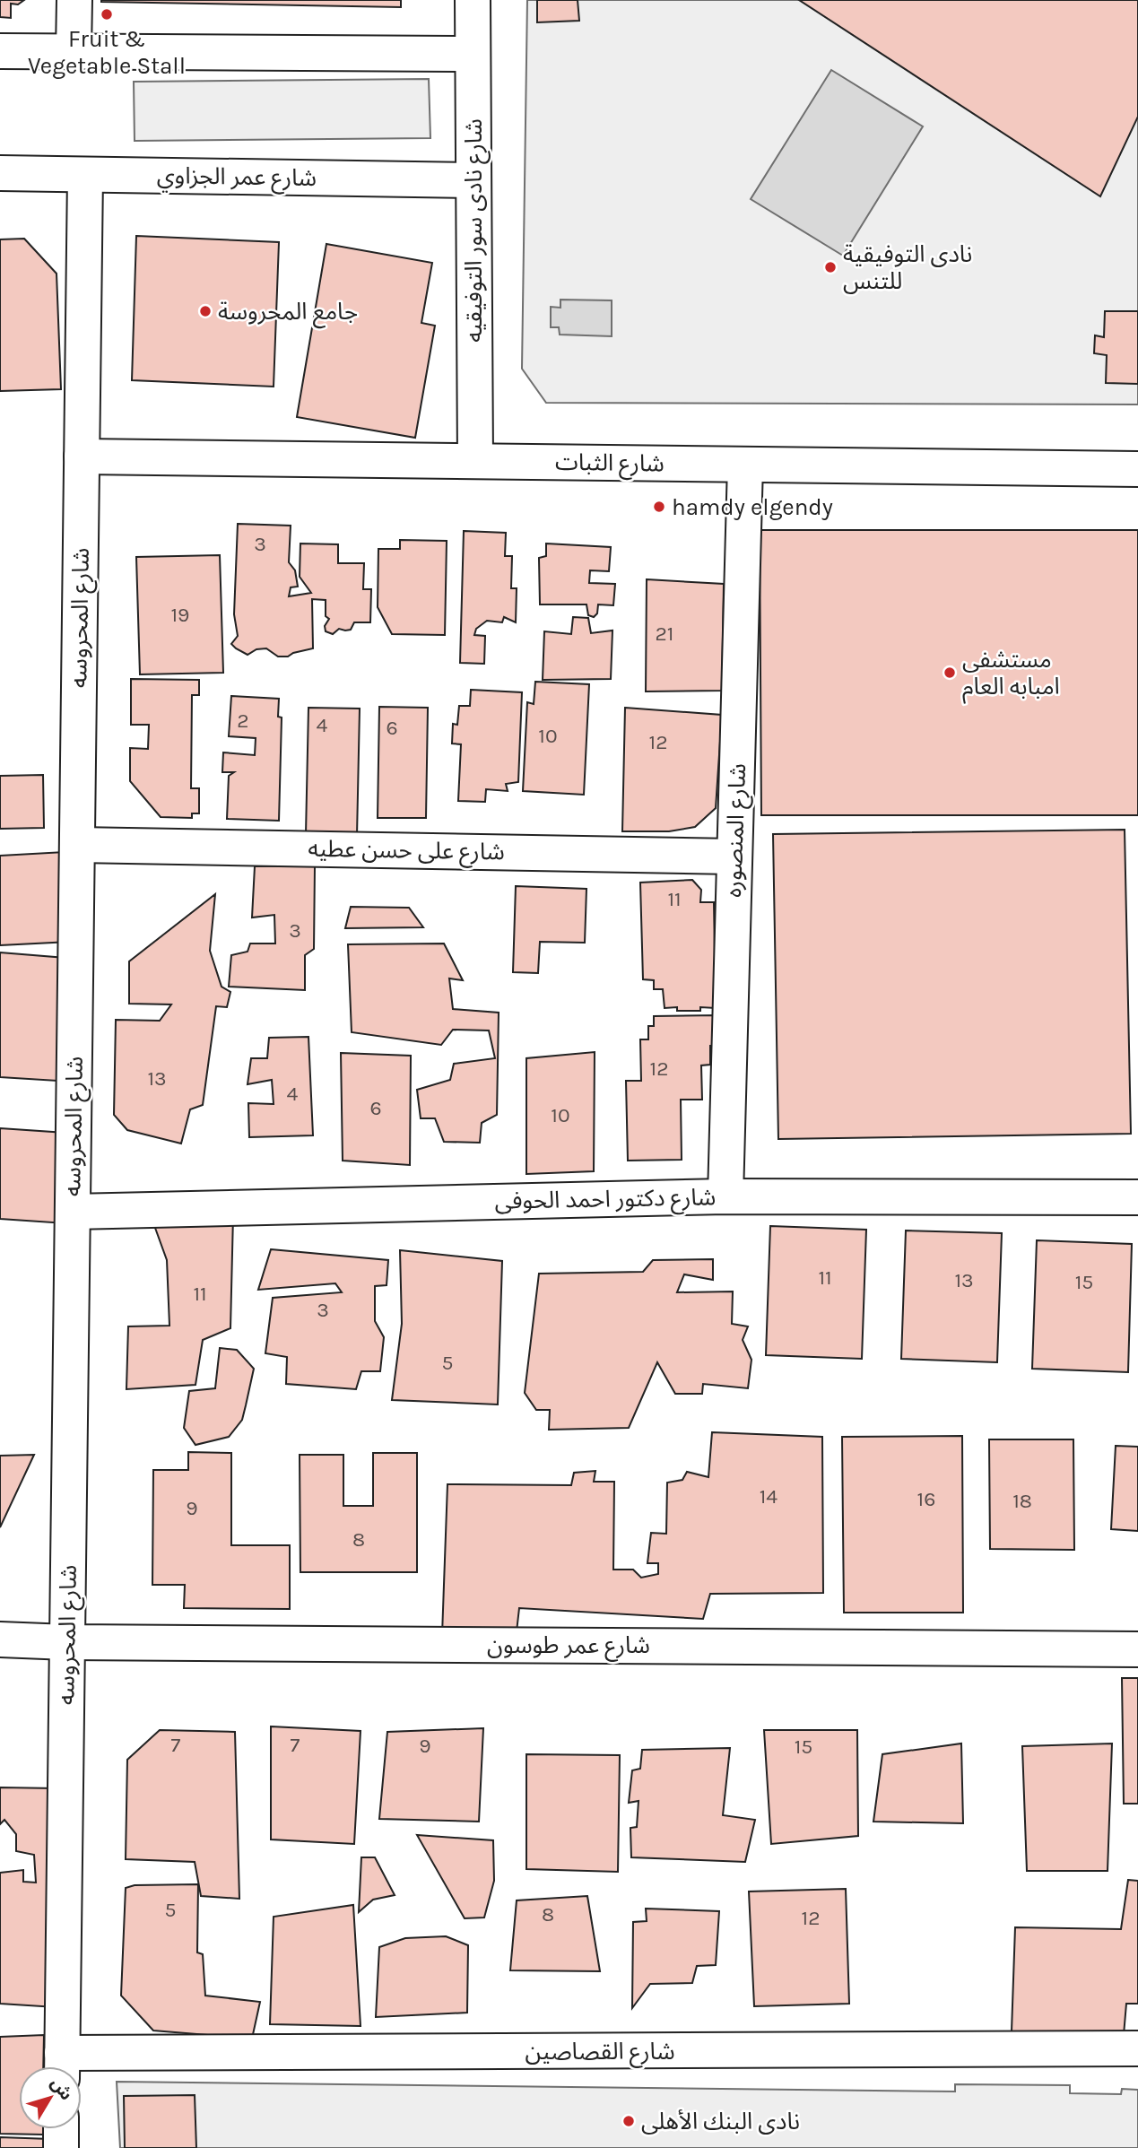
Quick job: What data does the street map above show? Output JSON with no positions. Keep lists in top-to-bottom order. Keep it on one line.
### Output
{"streets":{"street":["شارع عمر الجزاوي","شارع نادى سور التوفيقيه","شارع الثبات","شارع المحروسه","شارع المنصوره","شارع على حسن عطيه","شارع دكتور احمد الحوفى","شارع عمر طوسون","شارع القصاصين"]},"crossings":[["شارع عمر الجزاوي","شارع نادى سور التوفيقيه"],["شارع عمر الجزاوي","شارع المحروسه"],["شارع نادى سور التوفيقيه","شارع الثبات"],["شارع الثبات","شارع المحروسه"],["شارع الثبات","شارع المنصوره"],["شارع المحروسه","شارع على حسن عطيه"],["شارع المحروسه","شارع دكتور احمد الحوفى"],["شارع المحروسه","شارع عمر طوسون"],["شارع المحروسه","شارع القصاصين"],["شارع المنصوره","شارع على حسن عطيه"],["شارع المنصوره","شارع دكتور احمد الحوفى"]],"places":["Fruit & Vegetable Stall","نادى التوفيقية للتنس","جامع المحروسة","hamdy elgendy","مستشفى امبابه العام","نادى البنك الأهلى"],"house_numbers":["3","19","21","2","4","6","10","12","11","3","12","13","4","6","10","11","13","15","11","3","5","14","16","18","9","8","7","7","9","15","5","8","12"],"north":"top right"}
